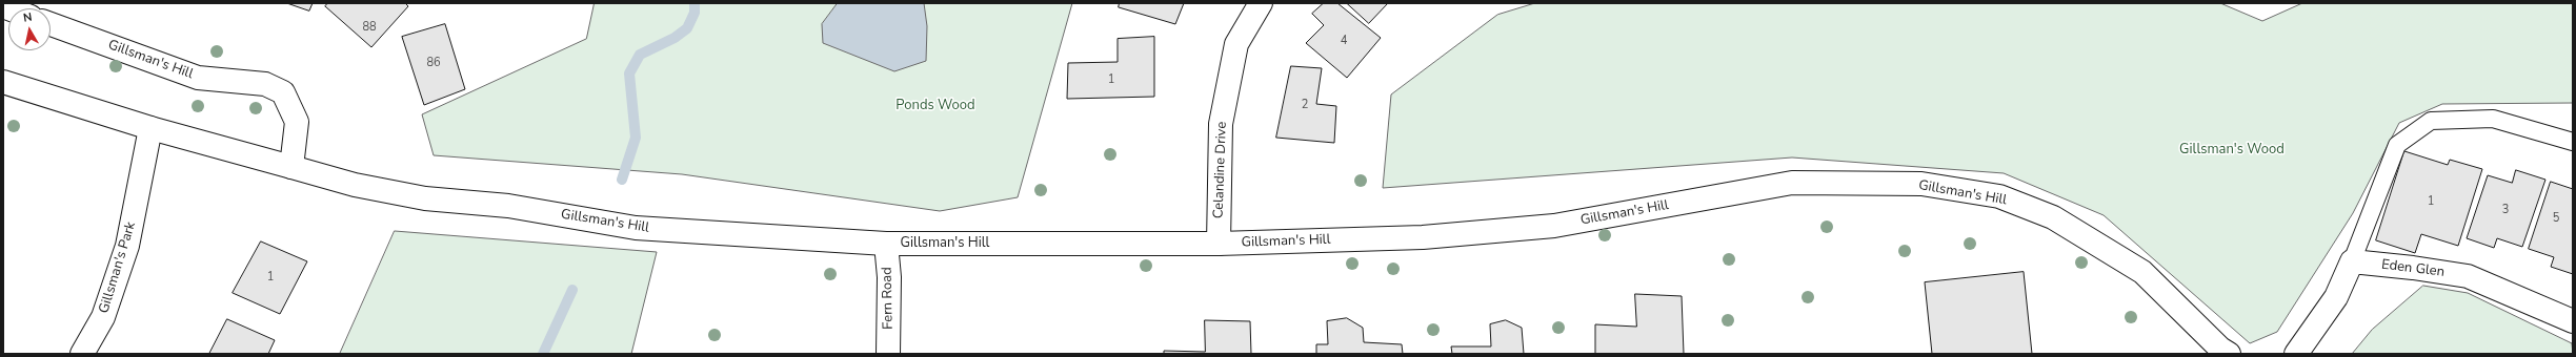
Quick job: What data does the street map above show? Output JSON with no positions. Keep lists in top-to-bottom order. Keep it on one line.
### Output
{"streets":{"street":["Gillsman's Hill","Celandine Drive","Gillsman's Park","Eden Glen","Fern Road"]},"crossings":[["Gillsman's Hill","Celandine Drive"],["Gillsman's Hill","Gillsman's Park"],["Gillsman's Hill","Fern Road"]],"parks":["Ponds Wood","Gillsman's Wood"],"house_numbers":["88","4","86","1","2","1","3","5","1"],"north":"top"}
